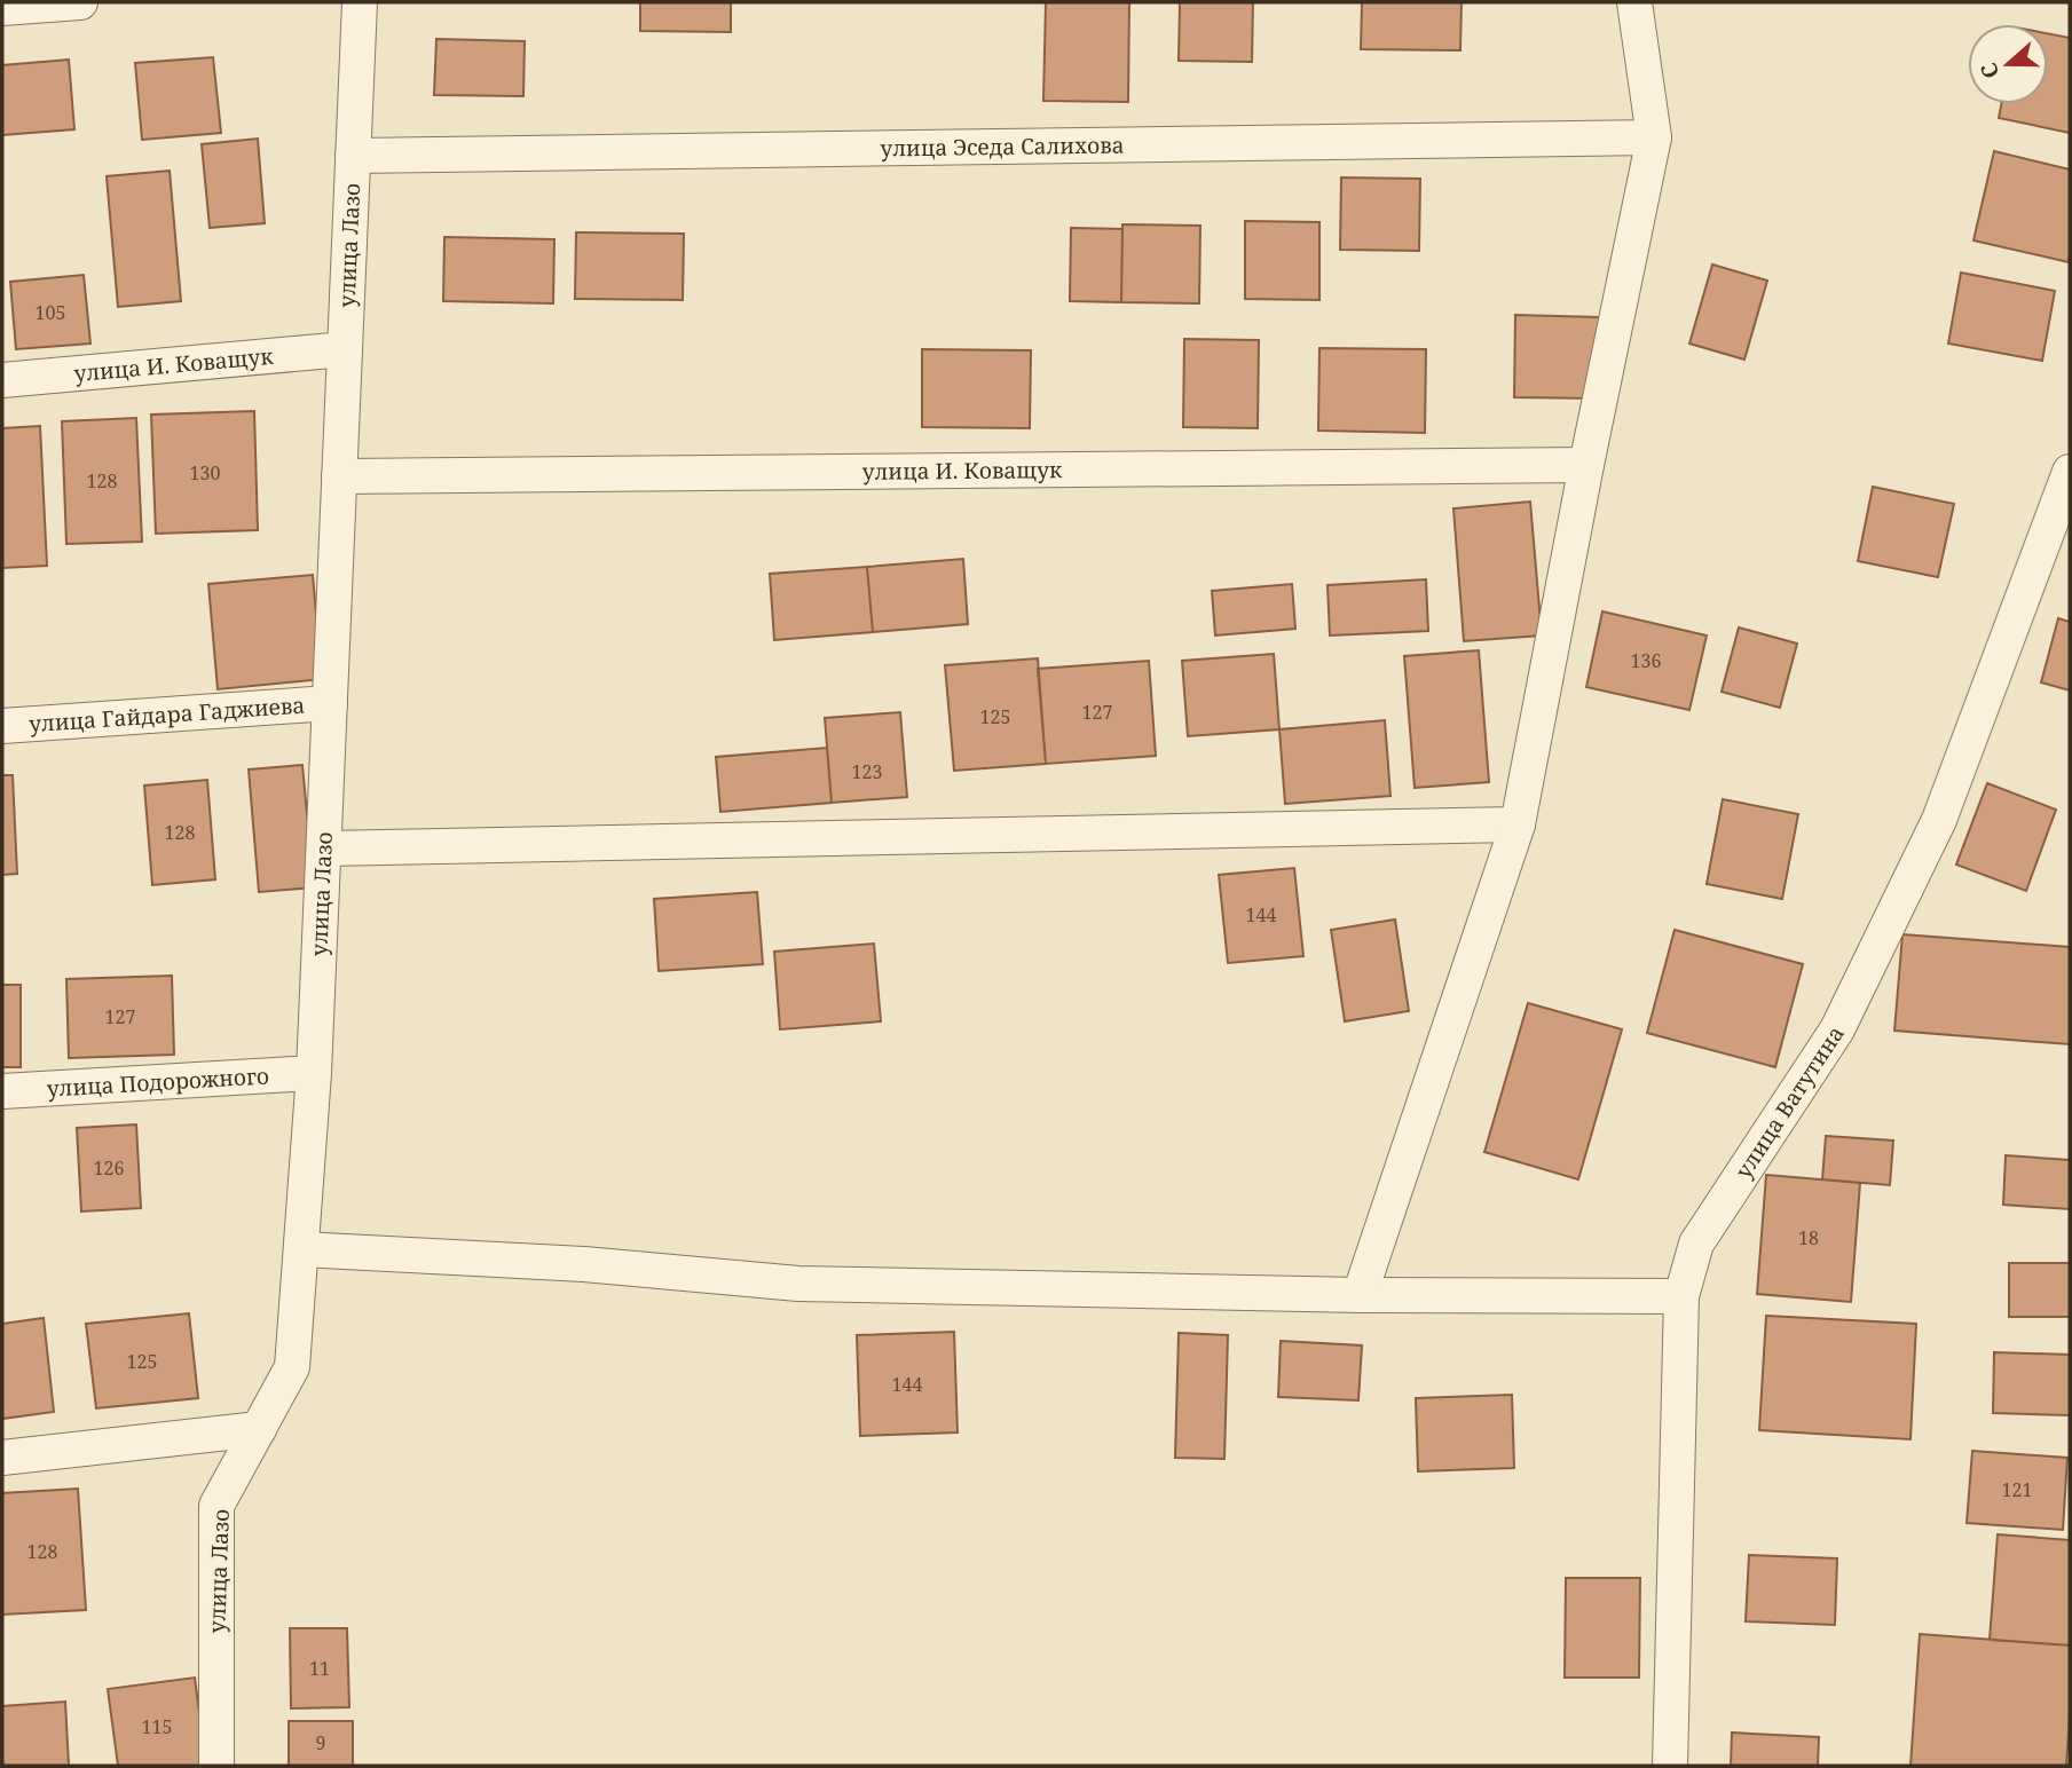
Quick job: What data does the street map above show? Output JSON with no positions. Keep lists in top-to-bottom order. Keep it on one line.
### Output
{"streets":{"street":["улица Эседа Салихова","улица Лазо","улица И. Коващук","улица Гайдара Гаджиева","улица Подорожного","улица Ватутина"]},"crossings":[["улица Эседа Салихова","улица Лазо"],["улица Лазо","улица И. Коващук"],["улица Лазо","улица Гайдара Гаджиева"],["улица Лазо","улица Подорожного"]],"house_numbers":["105","130","128","136","127","125","123","128","144","127","126","18","125","144","121","128","11","115","9"],"north":"left"}
